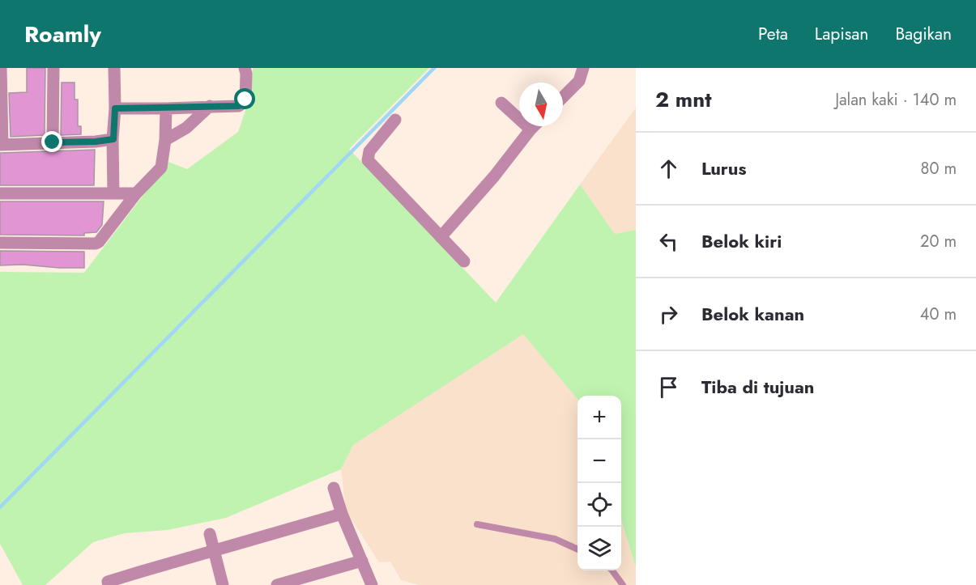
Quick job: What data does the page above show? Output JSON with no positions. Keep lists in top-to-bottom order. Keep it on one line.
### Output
{"north":"bottom","page":{"header":"Roamly","nav":["Peta","Lapisan","Bagikan"],"heading":["2 mnt","Jalan kaki · 140 m"],"list":[["Lurus","80 m"],["Belok kiri","20 m"],["Belok kanan","40 m"],"Tiba di tujuan"],"map_buttons":["+","−"]}}
